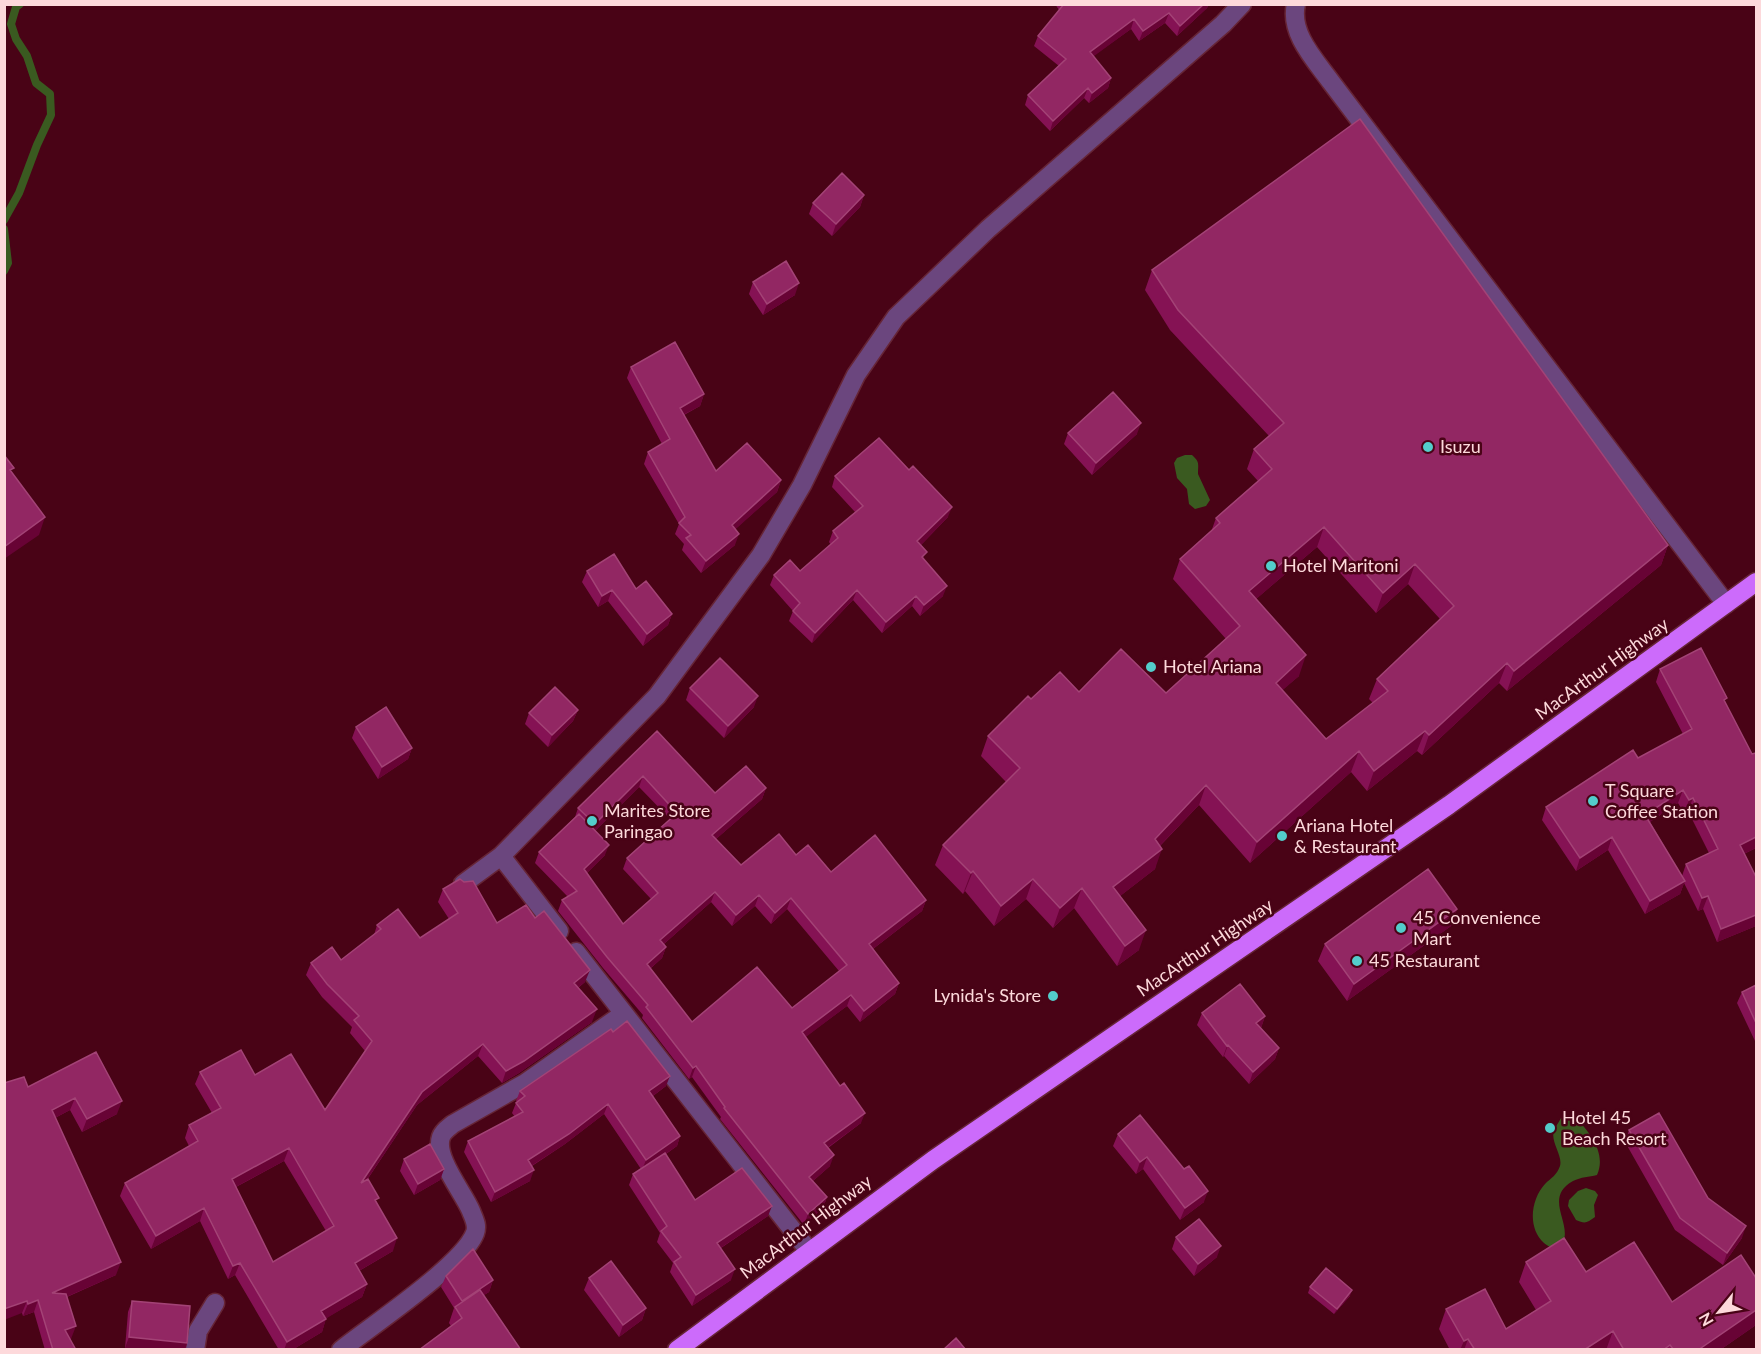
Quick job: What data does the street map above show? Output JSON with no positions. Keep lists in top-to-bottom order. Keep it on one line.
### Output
{"streets":{"highway":["MacArthur Highway"]},"places":["Isuzu","Hotel Maritoni","Hotel Ariana","T Square Coffee Station","Marites Store Paringao","Ariana Hotel & Restaurant","45 Convenience Mart","45 Restaurant","Lynida's Store","Hotel 45 Beach Resort"],"north":"bottom left"}
